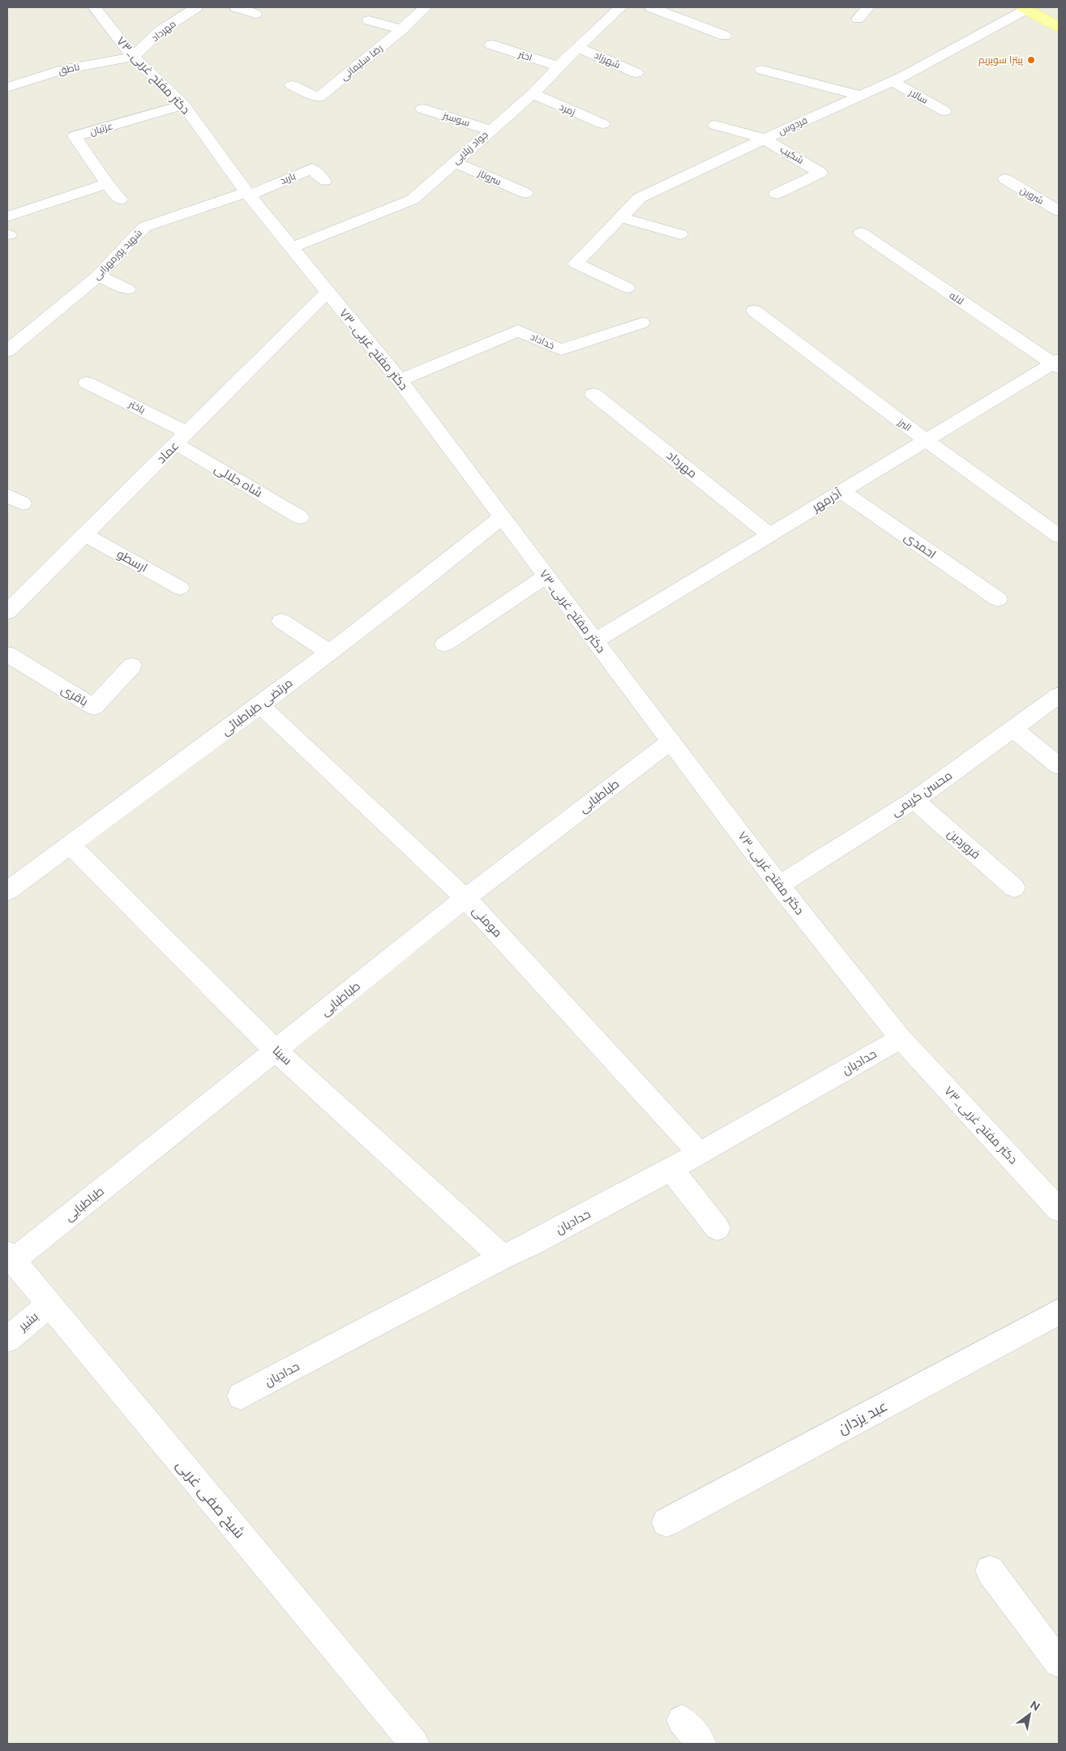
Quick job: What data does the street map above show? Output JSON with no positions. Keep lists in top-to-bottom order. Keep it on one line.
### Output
{"streets":{"street":["مهرداد","اختر","شهرزاد","رضا سلیمانی","ناطق","۷۳_دکتر مفتح غربی","سالار","زمرد","سوسبز","فردوس","عزتیان","جواد زیلایی","شکیب","سروناز","باربد","شروین","شهید پورمهرابی","لاله","خداداد","باختر","البرز","عماد","شاه جلالی","آذرمهر","احمدی","ارسطو","باقری","مرتضی طباطبائی","محسن کریمی","طباطبایی","فروردین","مومنی","سینا","حدادیان","بشیر","عبد یزدان","شیخ صفی غربی"]},"crossings":[["مهرداد","ناطق"],["مهرداد","۷۳_دکتر مفتح غربی"],["مهرداد","آذرمهر"],["اختر","جواد زیلایی"],["شهرزاد","جواد زیلایی"],["ناطق","۷۳_دکتر مفتح غربی"],["۷۳_دکتر مفتح غربی","عزتیان"],["۷۳_دکتر مفتح غربی","جواد زیلایی"],["۷۳_دکتر مفتح غربی","باربد"],["۷۳_دکتر مفتح غربی","شهید پورمهرابی"],["۷۳_دکتر مفتح غربی","خداداد"],["۷۳_دکتر مفتح غربی","عماد"],["۷۳_دکتر مفتح غربی","آذرمهر"],["۷۳_دکتر مفتح غربی","مرتضی طباطبائی"],["۷۳_دکتر مفتح غربی","محسن کریمی"],["۷۳_دکتر مفتح غربی","طباطبایی"],["۷۳_دکتر مفتح غربی","حدادیان"],["سالار","فردوس"],["زمرد","جواد زیلایی"],["سوسبز","جواد زیلایی"],["فردوس","شکیب"],["جواد زیلایی","سروناز"],["باربد","شهید پورمهرابی"],["لاله","آذرمهر"],["باختر","عماد"],["باختر","شاه جلالی"],["البرز","آذرمهر"],["عماد","شاه جلالی"],["عماد","ارسطو"],["آذرمهر","احمدی"],["مرتضی طباطبائی","مومنی"],["مرتضی طباطبائی","سینا"],["محسن کریمی","فروردین"],["طباطبایی","مومنی"],["طباطبایی","سینا"],["طباطبایی","شیخ صفی غربی"],["مومنی","حدادیان"],["سینا","حدادیان"],["بشیر","شیخ صفی غربی"]],"places":["پیتزا سوپریم"],"north":"top right"}
